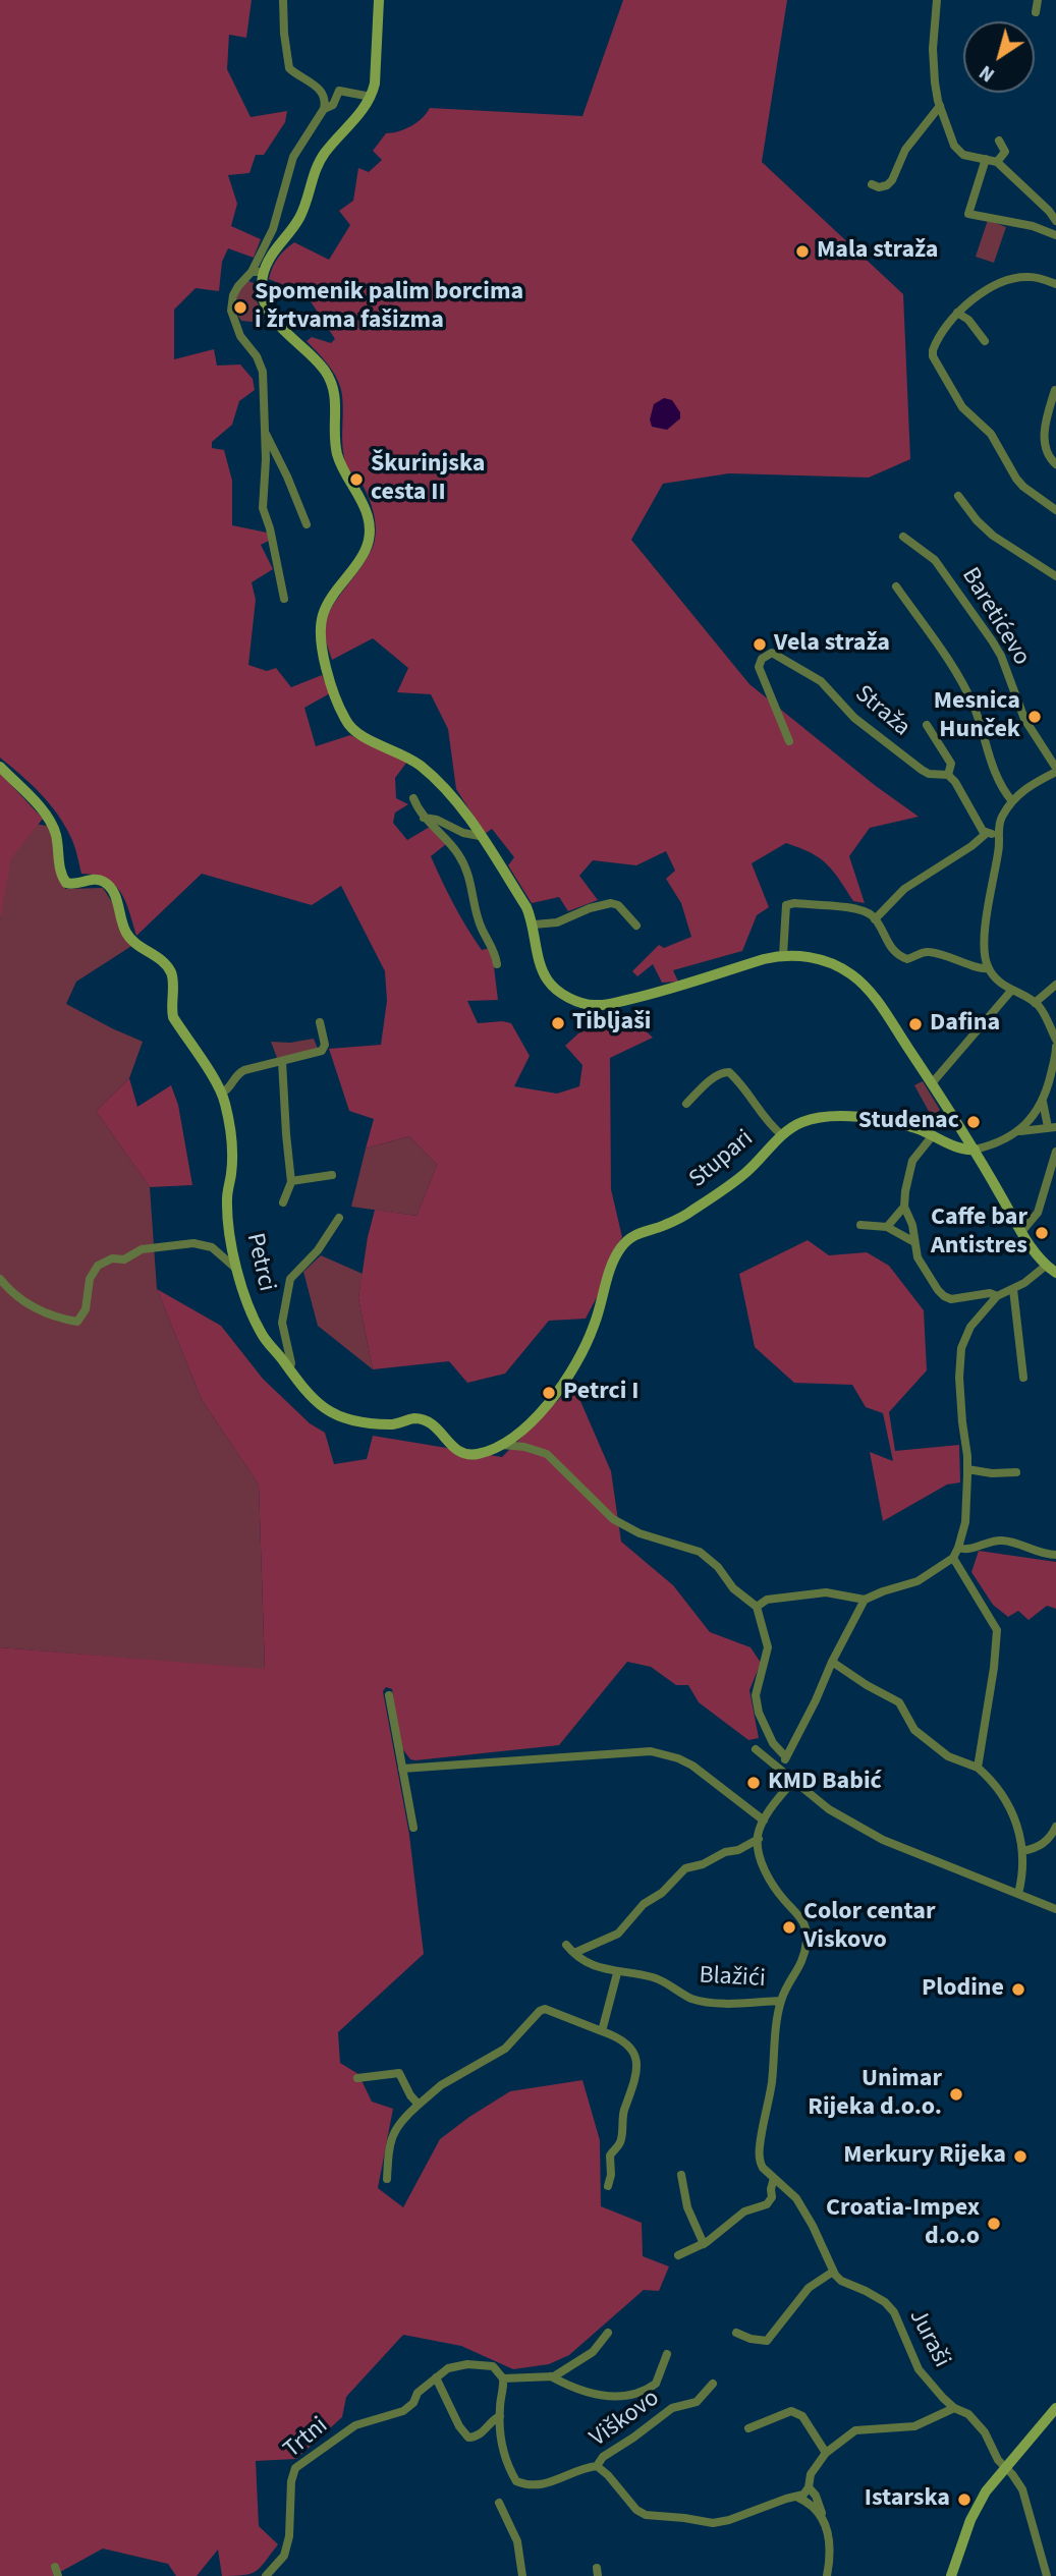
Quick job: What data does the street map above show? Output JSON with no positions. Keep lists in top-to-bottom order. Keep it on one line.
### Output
{"streets":{"street":["Baretićevo","Straža","Stupari","Petrci","Blažići","Juraši","Viškovo","Trtni"]},"crossings":[["Stupari","Petrci"]],"places":["Mala straža","Spomenik palim borcima i žrtvama fašizma","Škurinjska cesta II","Vela straža","Mesnica Hunček","Tibljaši","Dafina","Studenac","Caffe bar Antistres","Petrci I","KMD Babić","Color centar Viskovo","Plodine","Unimar Rijeka d.o.o.","Merkury Rijeka","Croatia-Impex d.o.o","Istarska"],"north":"bottom left"}
